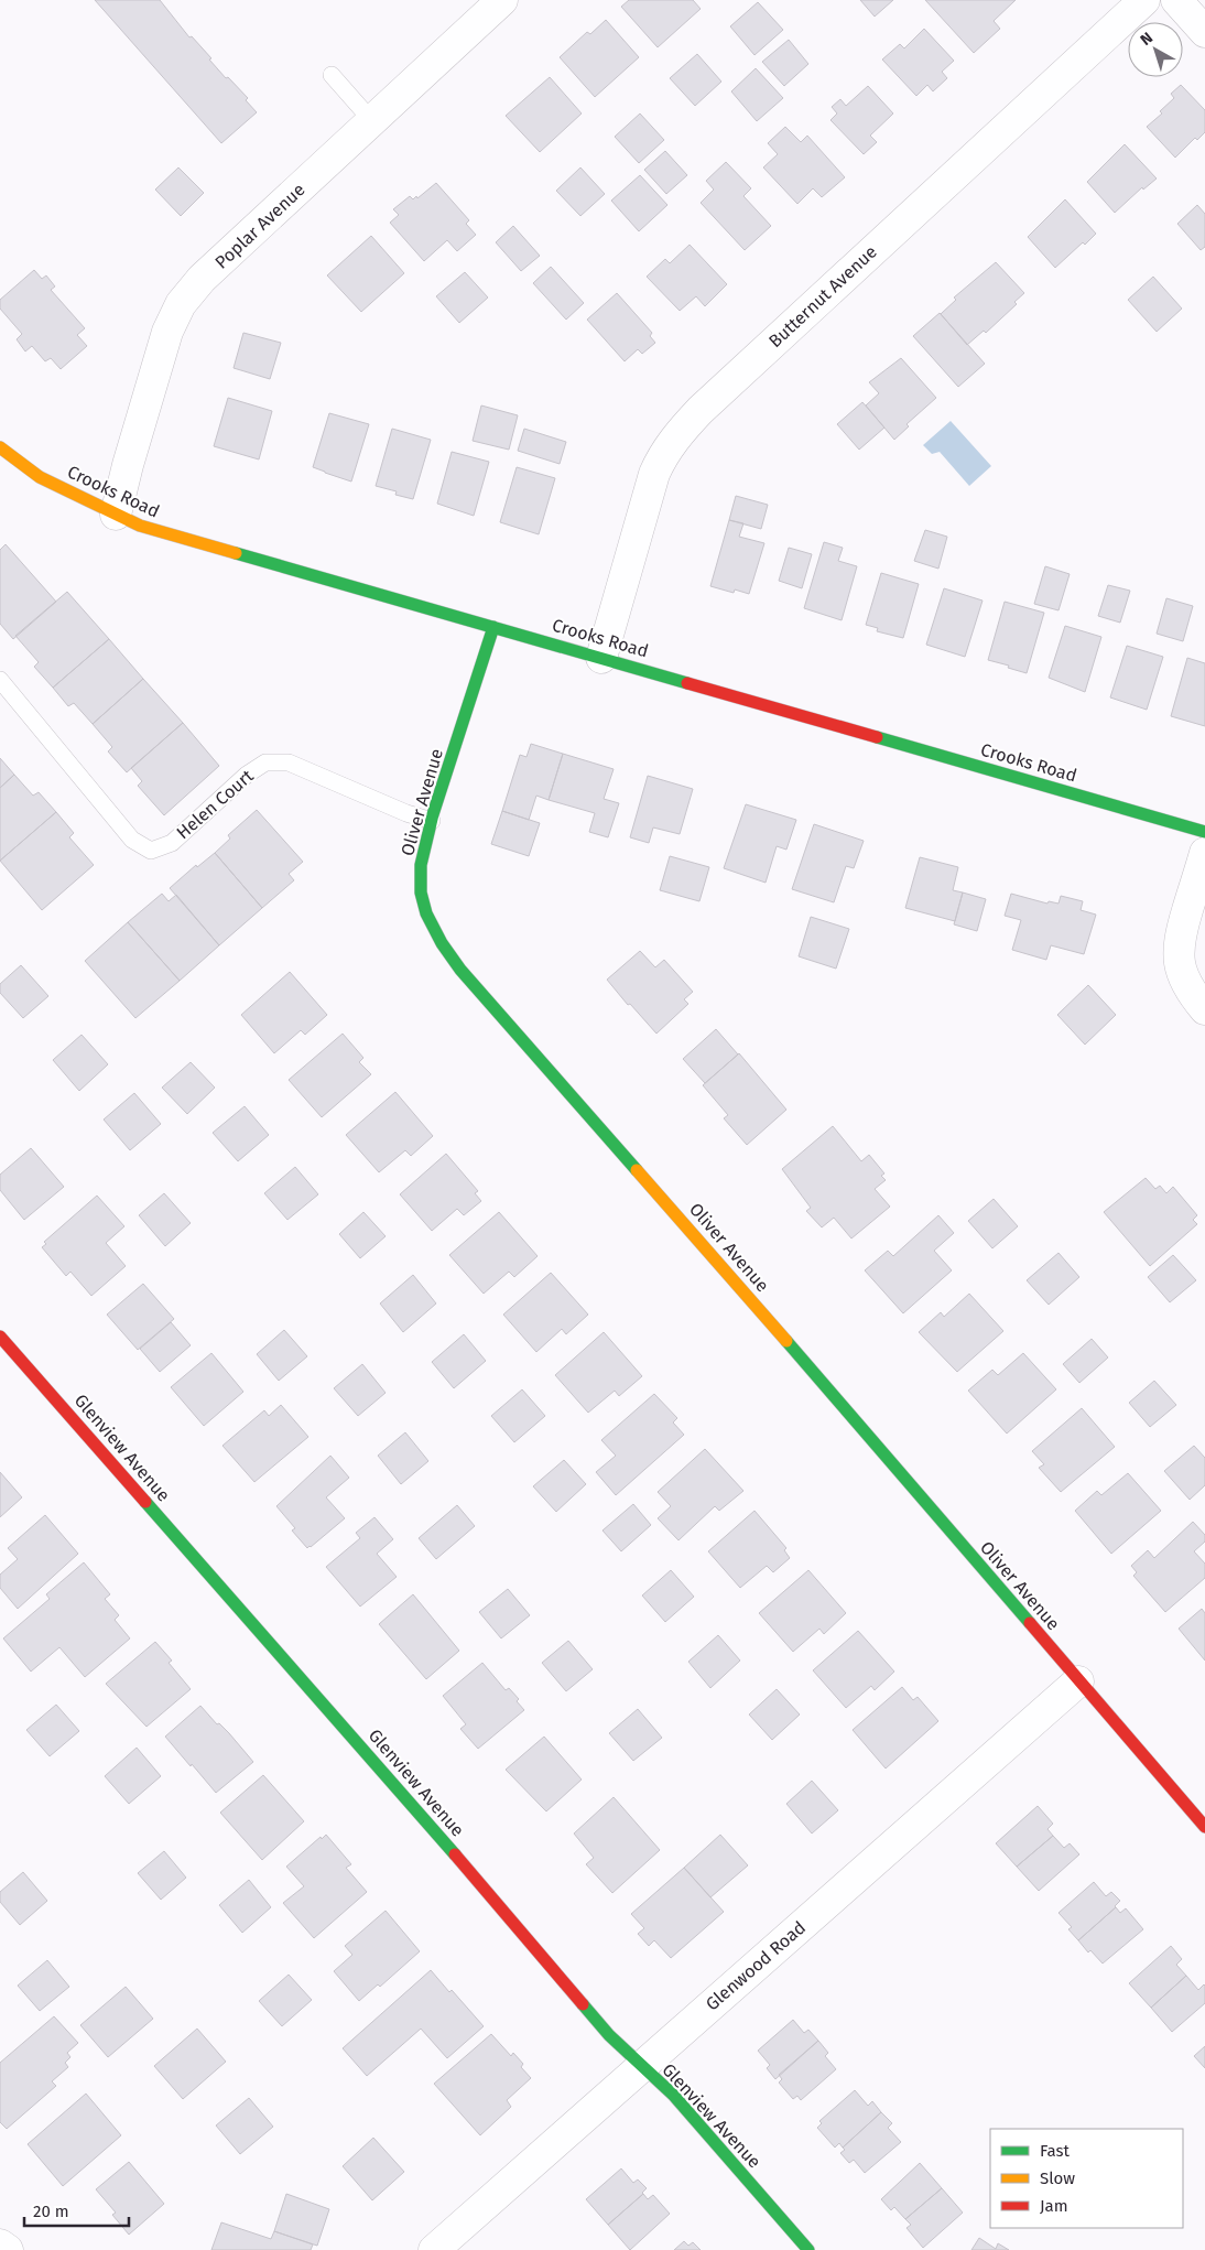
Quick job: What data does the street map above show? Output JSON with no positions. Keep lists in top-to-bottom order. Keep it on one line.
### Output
{"streets":{"street":["Poplar Avenue","Butternut Avenue","Crooks Road","Oliver Avenue","Glenview Avenue","Glenwood Road"],"lane":["Helen Court"]},"crossings":[["Poplar Avenue","Crooks Road"],["Butternut Avenue","Crooks Road"],["Crooks Road","Oliver Avenue"],["Oliver Avenue","Helen Court"],["Oliver Avenue","Glenwood Road"],["Glenview Avenue","Glenwood Road"]],"legend":["Fast","Slow","Jam"],"scale_bar":"20 m","north":"top left"}
